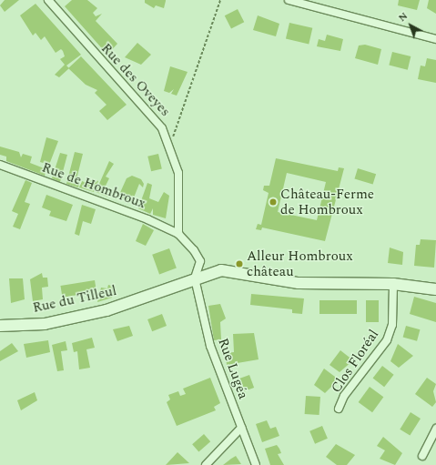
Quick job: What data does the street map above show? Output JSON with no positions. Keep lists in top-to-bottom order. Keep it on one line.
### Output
{"streets":{"street":["Rue des Oveyes","Rue de Hombroux","Rue du Tilleul","Clos Floréal","Rue Lugéa"]},"crossings":[["Rue des Oveyes","Rue de Hombroux"],["Rue du Tilleul","Clos Floréal"],["Rue du Tilleul","Rue Lugéa"]],"places":["Château-Ferme de Hombroux","Alleur Hombroux château"],"north":"top left"}
